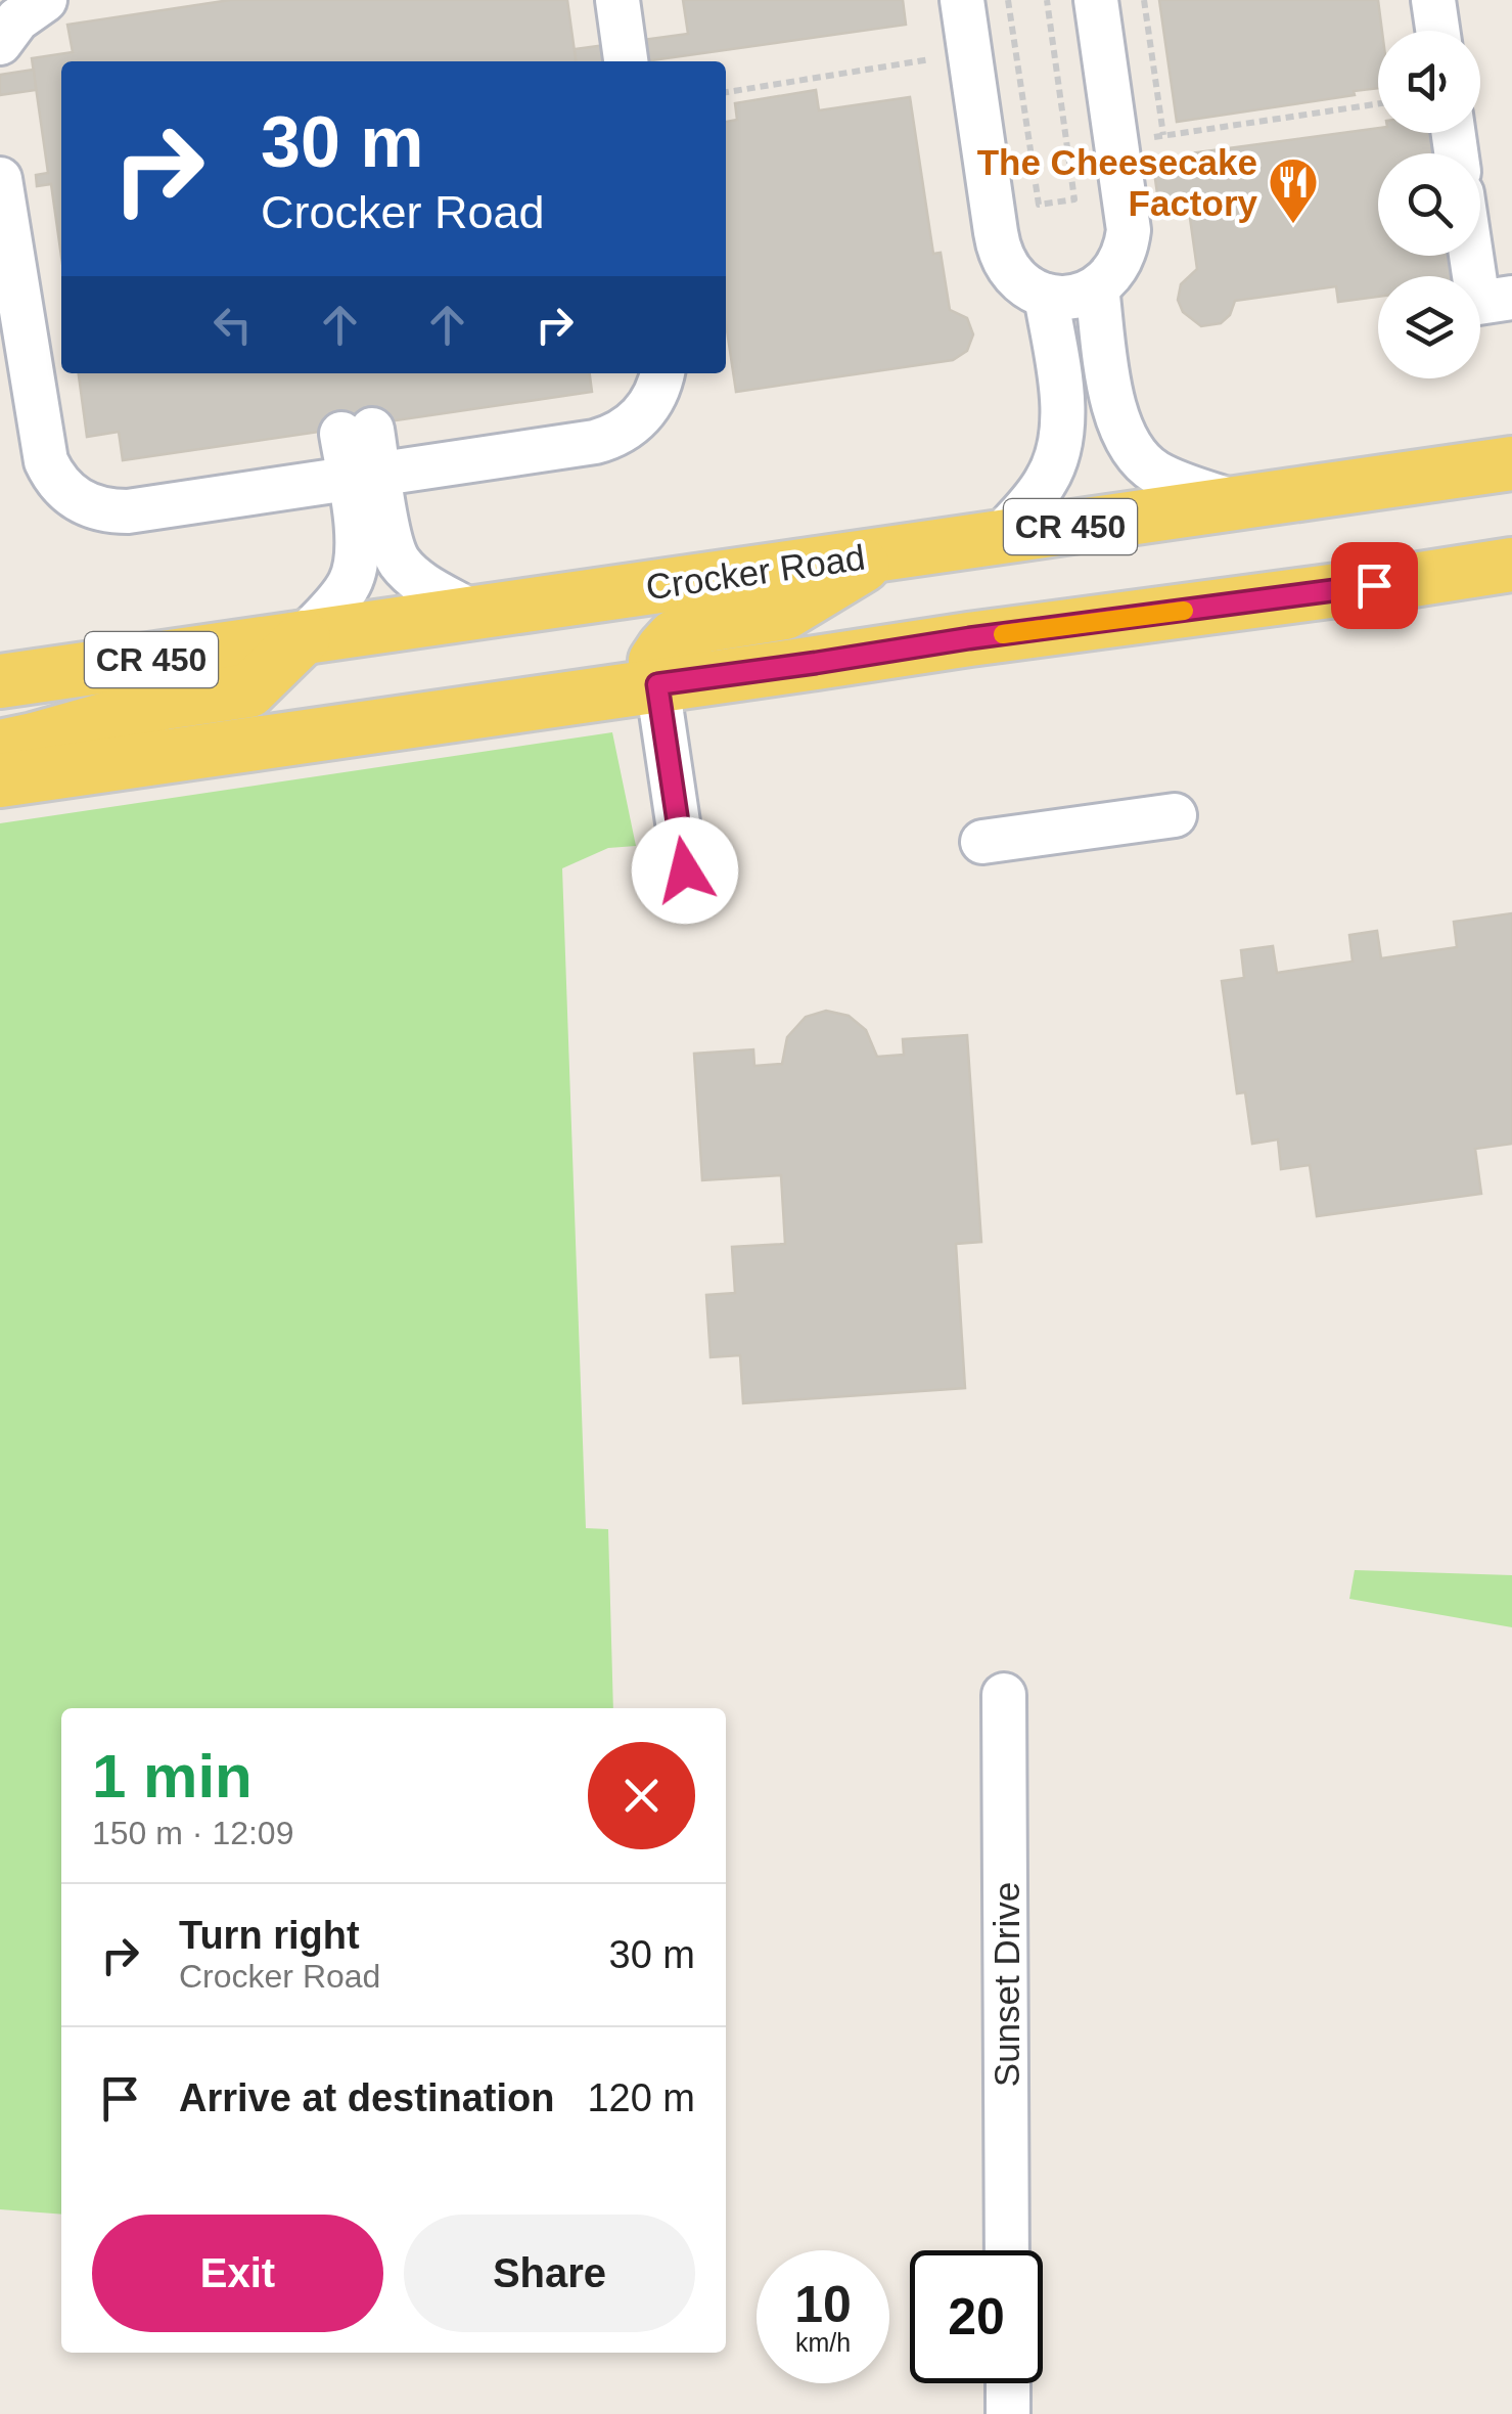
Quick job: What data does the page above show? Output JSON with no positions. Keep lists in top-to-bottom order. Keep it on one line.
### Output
{"streets":{"main road":["CR 450","Crocker Road"],"street":["Sunset Drive"]},"places":{"restaurant":["The Cheesecake Factory"]},"page":{"turn":["30 m","Crocker Road"],"heading":["1 min","150 m · 12:09"],"list":[{"name":"Turn right","note":"Crocker Road","value":"30 m"},{"name":"Arrive at destination","value":"120 m"}],"buttons":["Exit","Share"],"speed":"10 km/h","limit":"20"}}
